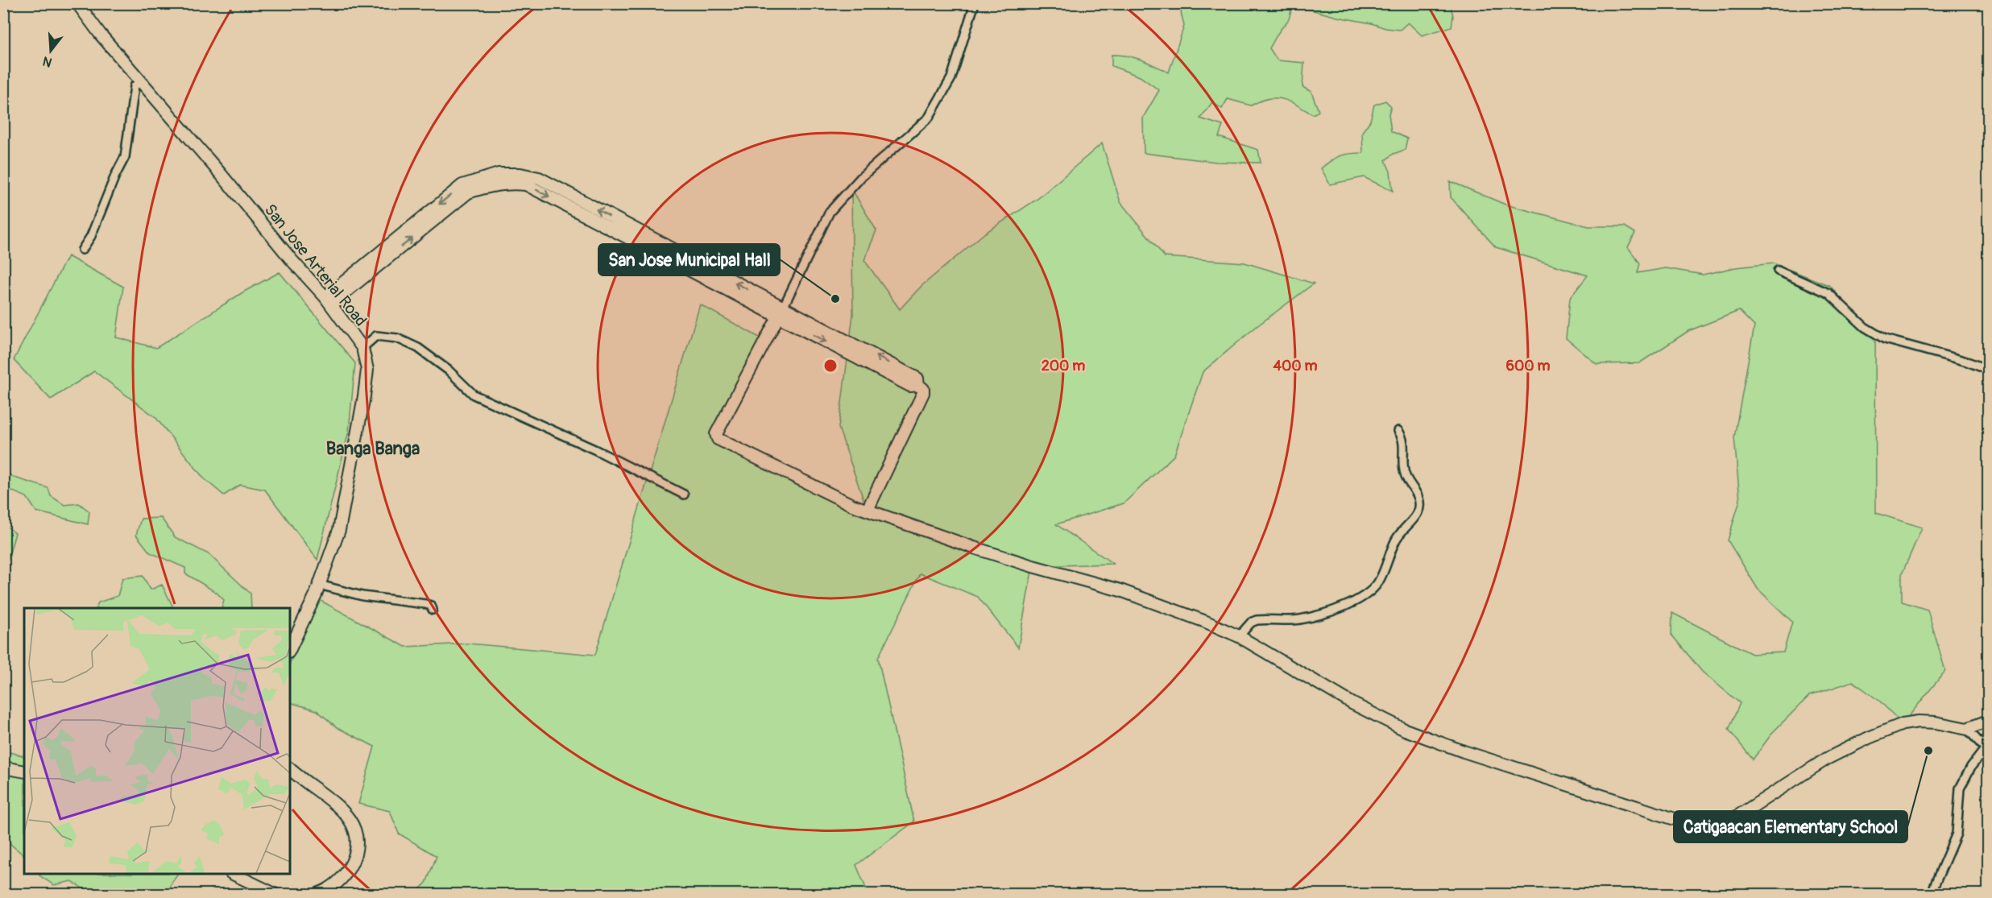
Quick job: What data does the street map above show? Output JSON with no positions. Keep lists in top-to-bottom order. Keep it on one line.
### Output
{"streets":{"street":["San Jose Arterial Road"]},"districts":["Banga Banga"],"places":["San Jose Municipal Hall","Catigaacan Elementary School"],"north":"bottom","rings":["200 m","400 m","600 m"]}
